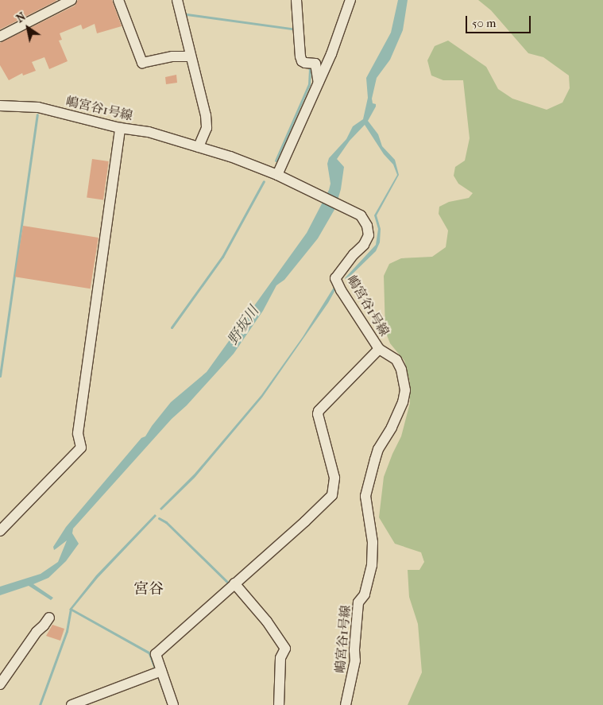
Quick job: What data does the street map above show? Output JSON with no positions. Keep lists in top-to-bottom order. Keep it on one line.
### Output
{"streets":{"street":["嶋宮谷1号線"]},"districts":["宮谷"],"water":["野坂川"],"scale_bar":"50 m","north":"top left"}
